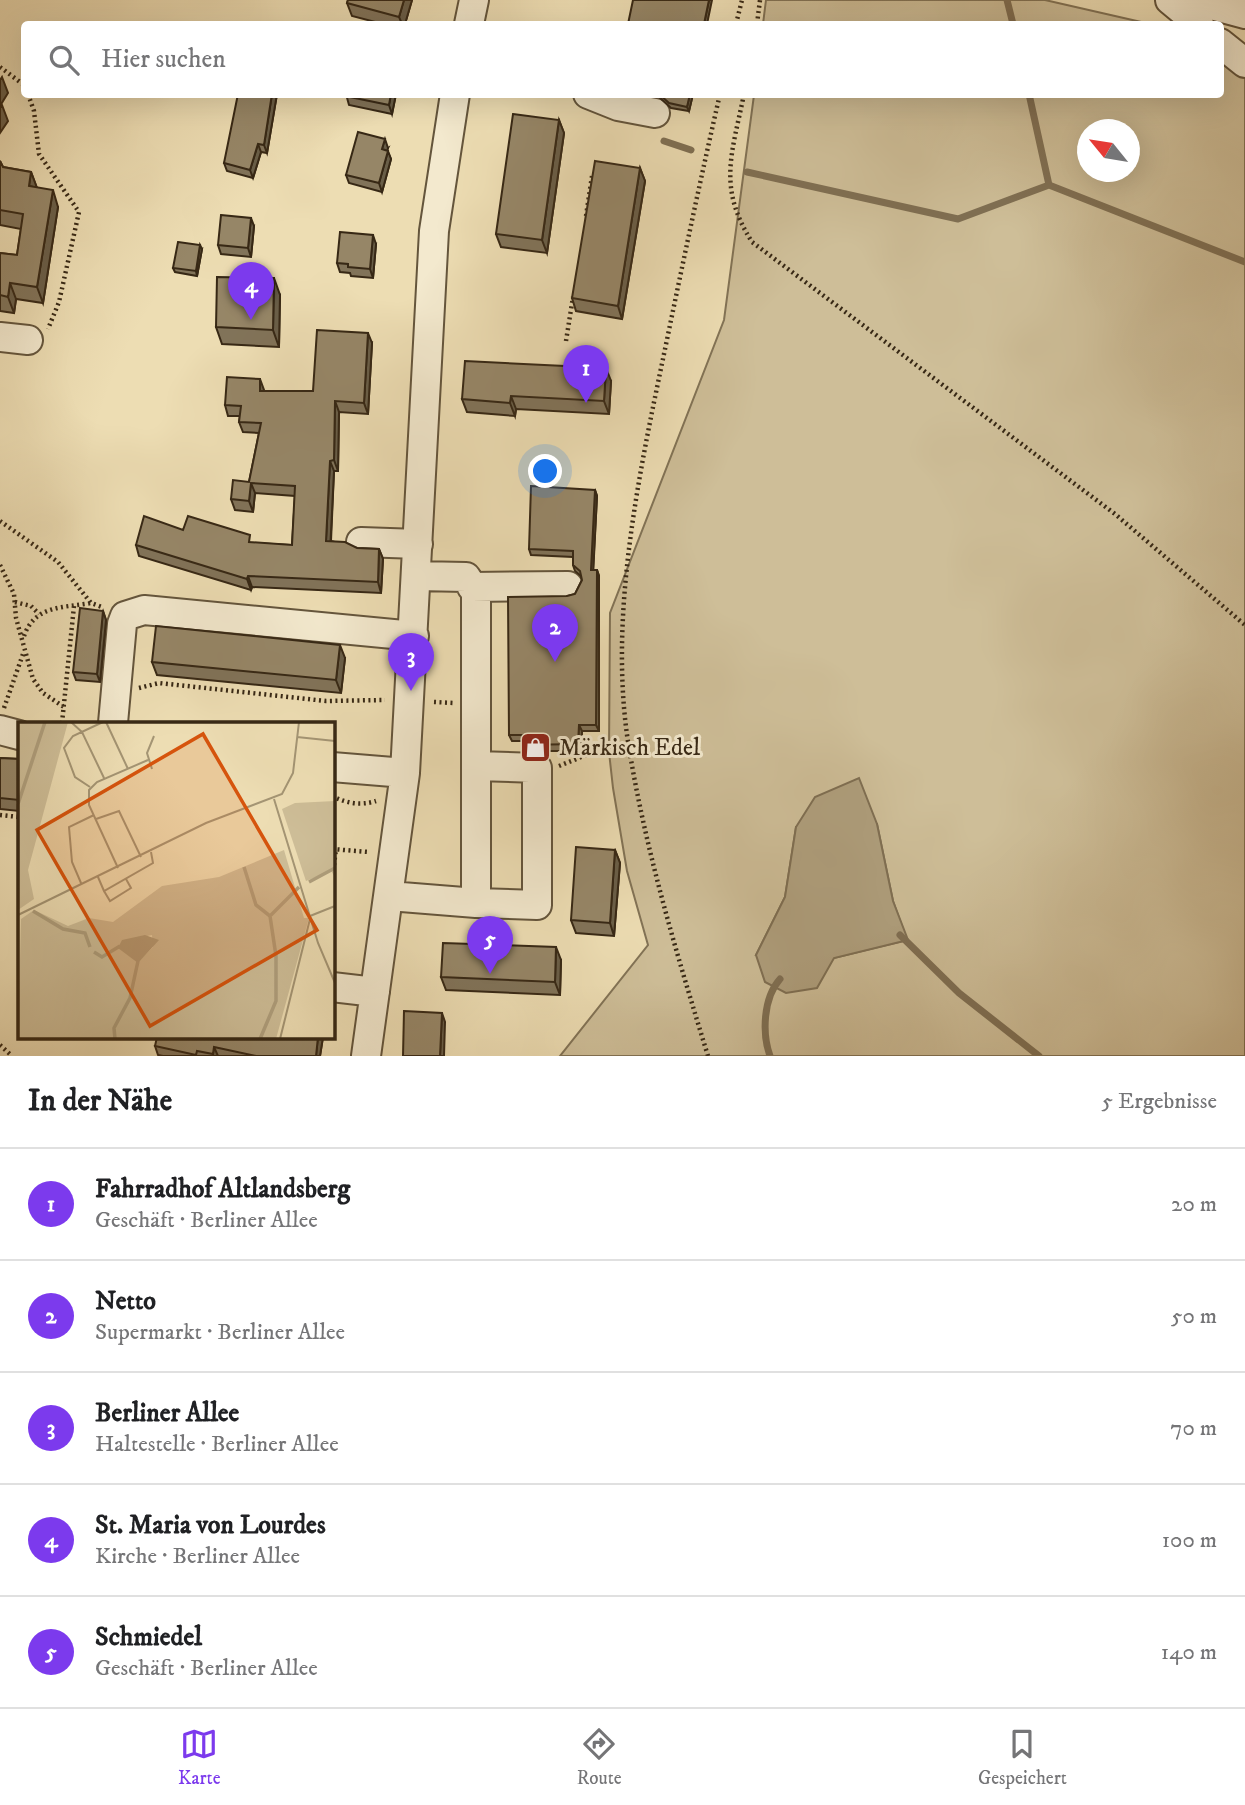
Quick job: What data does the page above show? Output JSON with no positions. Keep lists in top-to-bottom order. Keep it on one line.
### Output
{"places":{"shop":["Märkisch Edel"]},"north":"top left","page":{"search":"Hier suchen","pins":["4","1","2","3","5"],"heading":["In der Nähe","5 Ergebnisse"],"list":[{"mark":"1","name":"Fahrradhof Altlandsberg","note":"Geschäft · Berliner Allee","value":"20 m"},{"mark":"2","name":"Netto","note":"Supermarkt · Berliner Allee","value":"50 m"},{"mark":"3","name":"Berliner Allee","note":"Haltestelle · Berliner Allee","value":"70 m"},{"mark":"4","name":"St. Maria von Lourdes","note":"Kirche · Berliner Allee","value":"100 m"},{"mark":"5","name":"Schmiedel","note":"Geschäft · Berliner Allee","value":"140 m"}],"nav":["Karte","Route","Gespeichert"]}}
